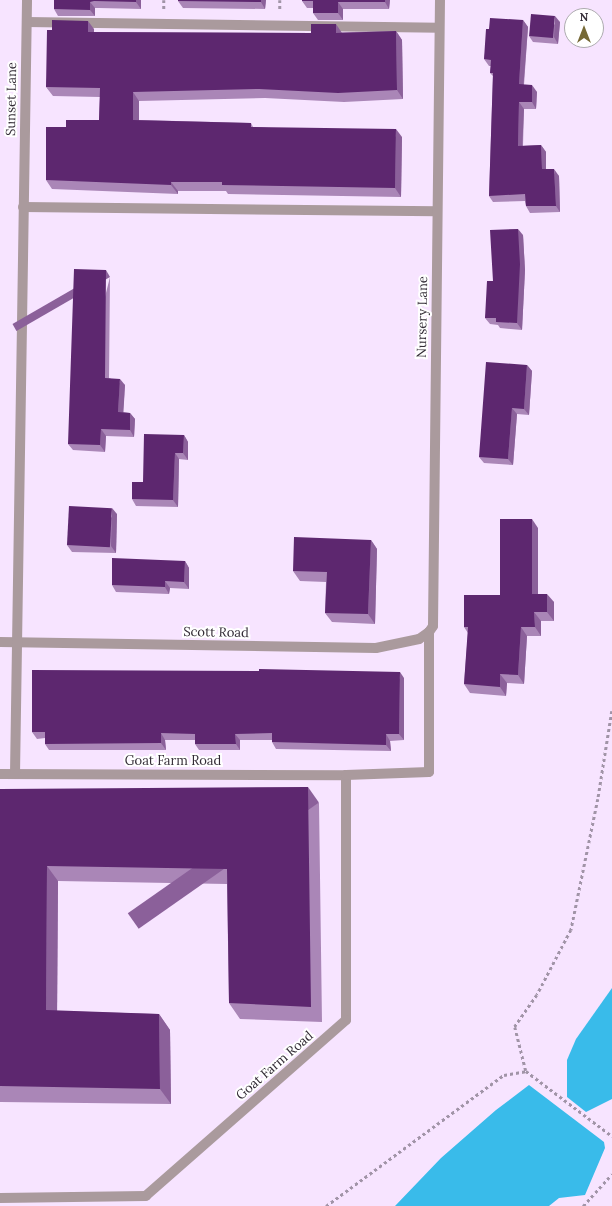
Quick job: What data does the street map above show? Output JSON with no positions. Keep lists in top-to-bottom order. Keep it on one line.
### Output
{"streets":{"street":["Sunset Lane","Nursery Lane","Scott Road","Goat Farm Road"]},"crossings":[["Sunset Lane","Scott Road"],["Sunset Lane","Goat Farm Road"],["Nursery Lane","Scott Road"],["Nursery Lane","Goat Farm Road"],["Scott Road","Goat Farm Road"]],"north":"top"}
